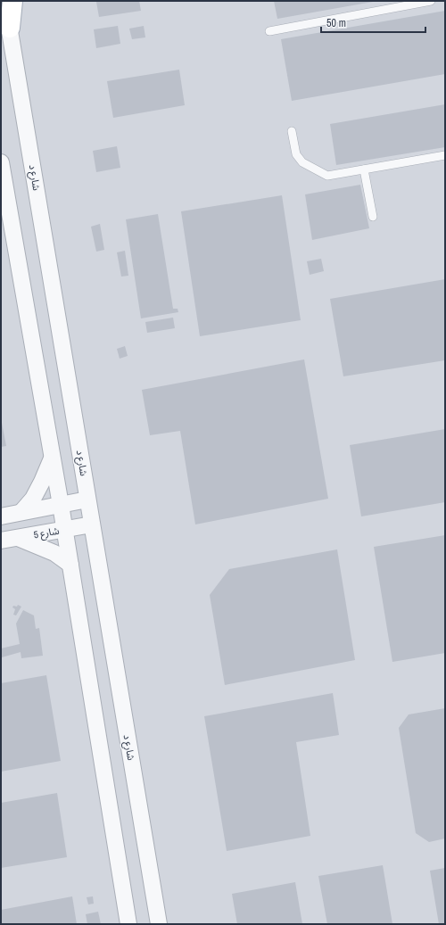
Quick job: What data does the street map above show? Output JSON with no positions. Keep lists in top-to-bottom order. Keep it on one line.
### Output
{"streets":{"street":["شارع د","شارع 5"]},"crossings":[["شارع د","شارع 5"]],"scale_bar":"50 m"}
